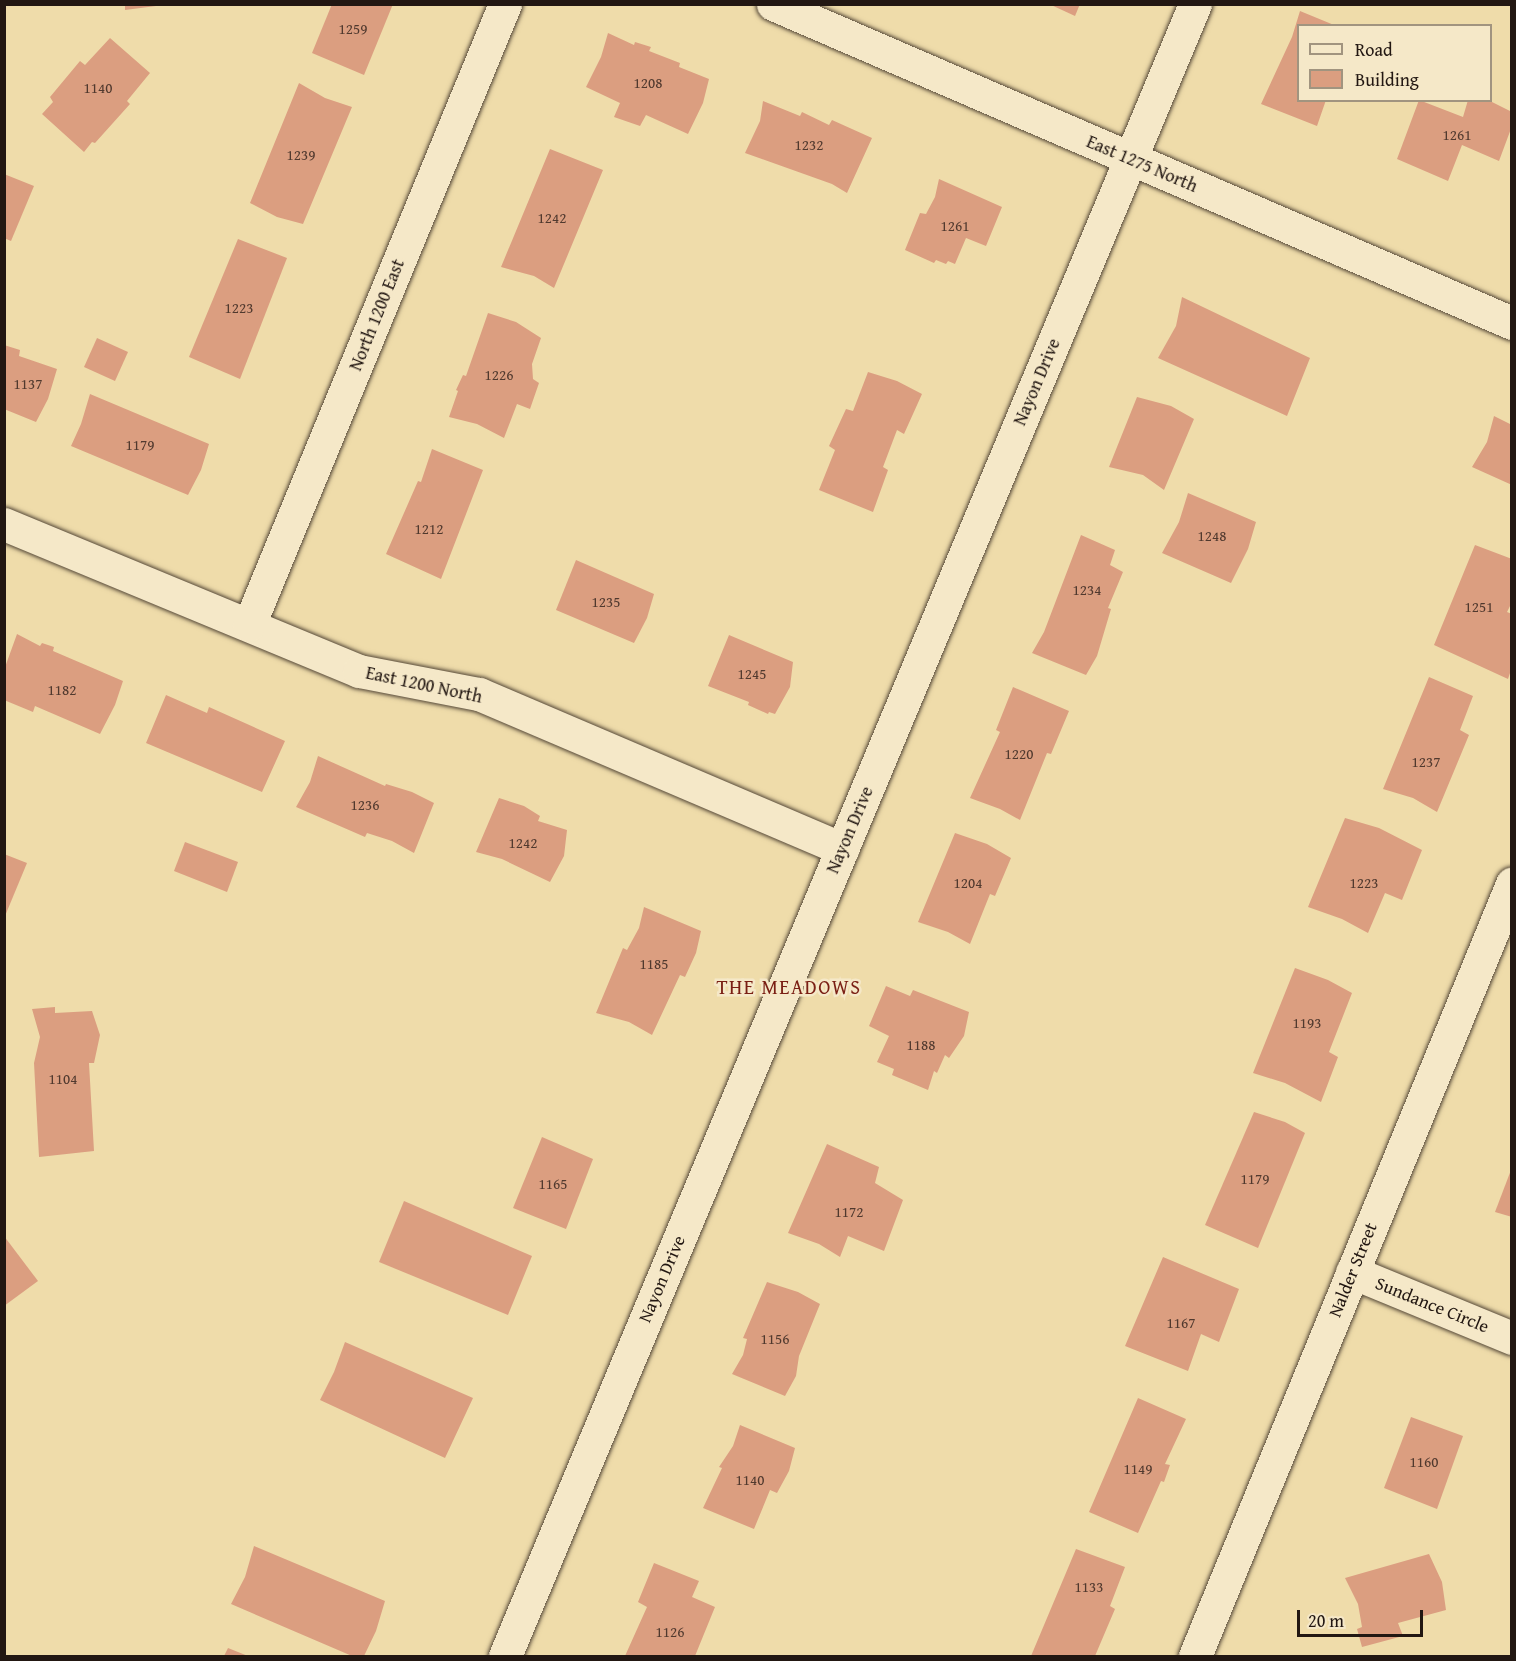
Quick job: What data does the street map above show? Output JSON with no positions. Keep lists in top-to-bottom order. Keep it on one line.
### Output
{"streets":{"street":["East 1275 North","North 1200 East","Nayon Drive","East 1200 North","Nalder Street","Sundance Circle"]},"crossings":[["East 1275 North","Nayon Drive"],["North 1200 East","East 1200 North"],["Nayon Drive","East 1200 North"],["Nalder Street","Sundance Circle"]],"districts":["THE MEADOWS"],"house_numbers":["1259","1208","1140","1261","1232","1239","1242","1261","1223","1226","1137","1179","1212","1248","1234","1235","1251","1245","1182","1220","1237","1236","1242","1204","1223","1185","1193","1188","1104","1179","1165","1172","1167","1156","1160","1149","1140","1133","1126"],"legend":["Road","Building"],"scale_bar":"20 m"}
